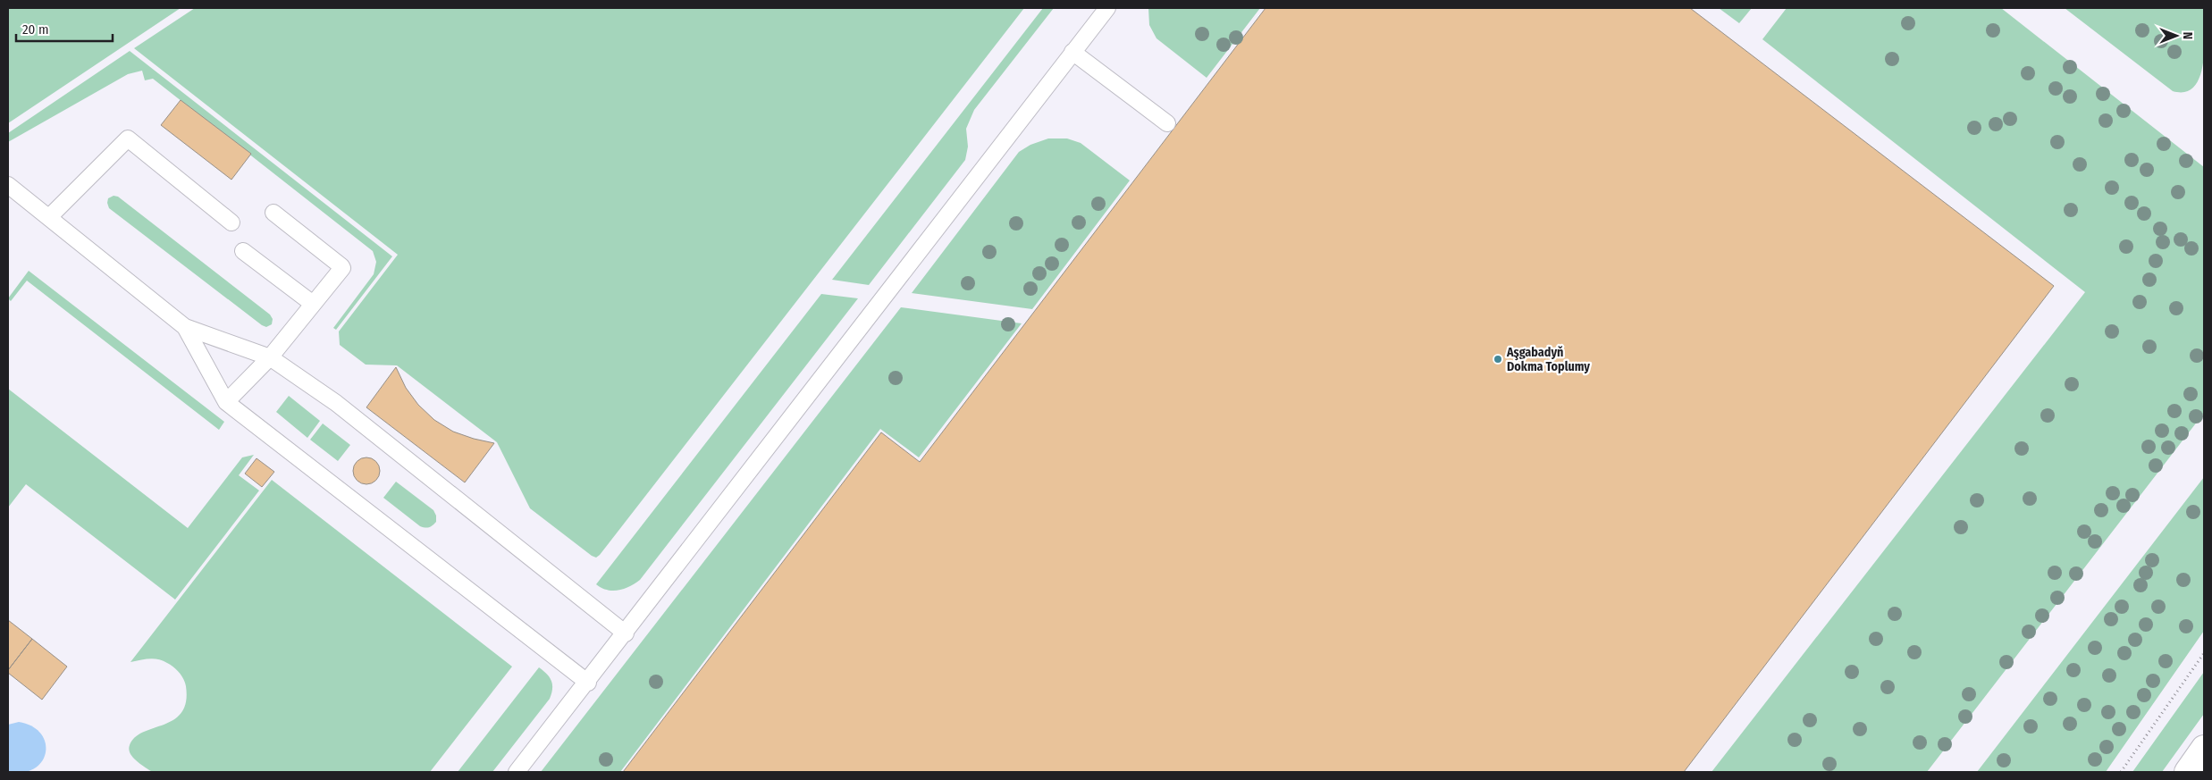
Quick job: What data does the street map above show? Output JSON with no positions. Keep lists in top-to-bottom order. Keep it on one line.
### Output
{"places":["Aşgabadyň Dokma Toplumy"],"scale_bar":"20 m","north":"right"}
